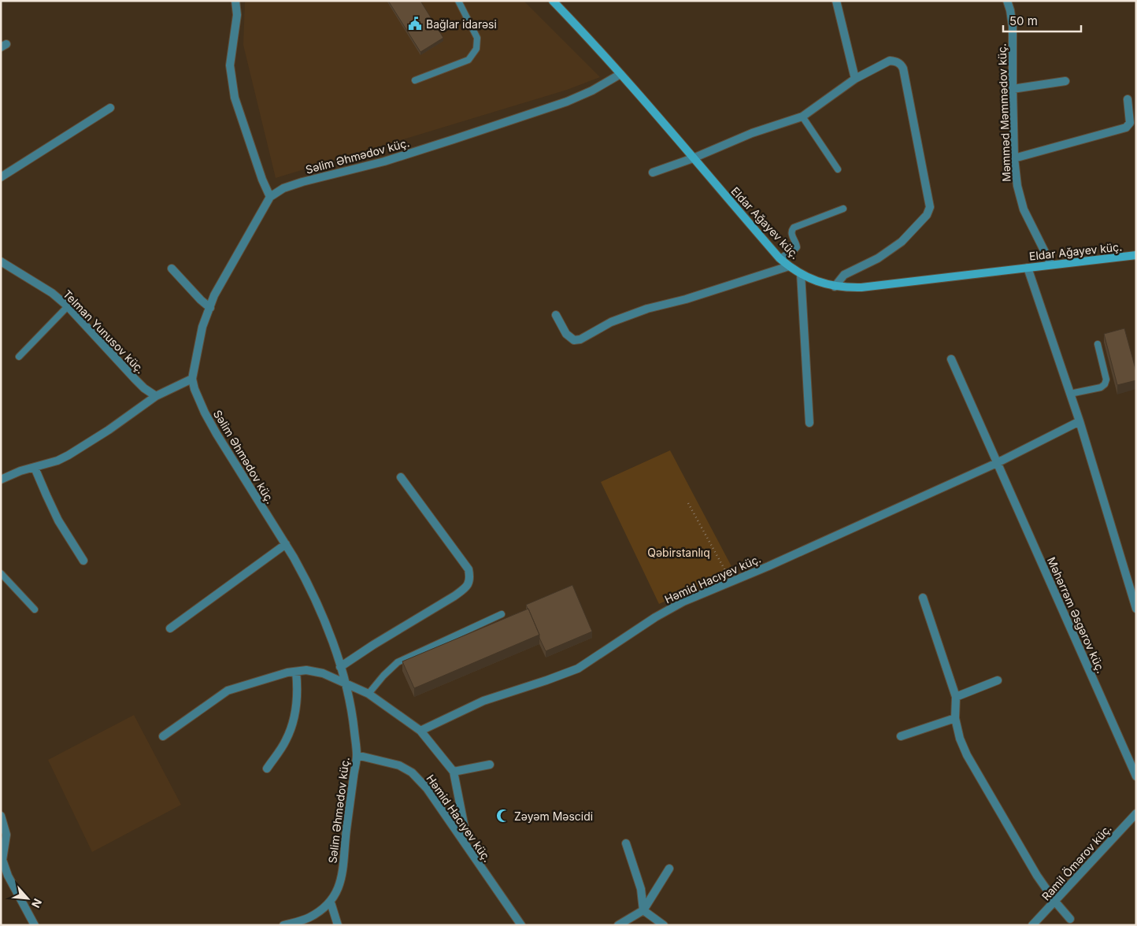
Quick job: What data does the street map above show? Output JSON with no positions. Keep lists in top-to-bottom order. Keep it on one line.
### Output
{"streets":{"main road":["Eldar Ağayev küç."],"street":["Məmməd Məmmədov küç.","Səlim Əhmədov küç.","Telman Yunusov küç.","Həmid Hacıyev küç.","Məhərrəm Əsgərov küç.","Ramil Ömərov küç."]},"crossings":[["Məmməd Məmmədov küç.","Eldar Ağayev küç."],["Səlim Əhmədov küç.","Eldar Ağayev küç."],["Səlim Əhmədov küç.","Həmid Hacıyev küç."],["Həmid Hacıyev küç.","Məhərrəm Əsgərov küç."]],"parks":["Qəbirstanlıq"],"places":{"public building":["Bağlar idarəsi"],"mosque":["Zəyəm Məscidi"]},"scale_bar":"50 m","north":"bottom right"}
